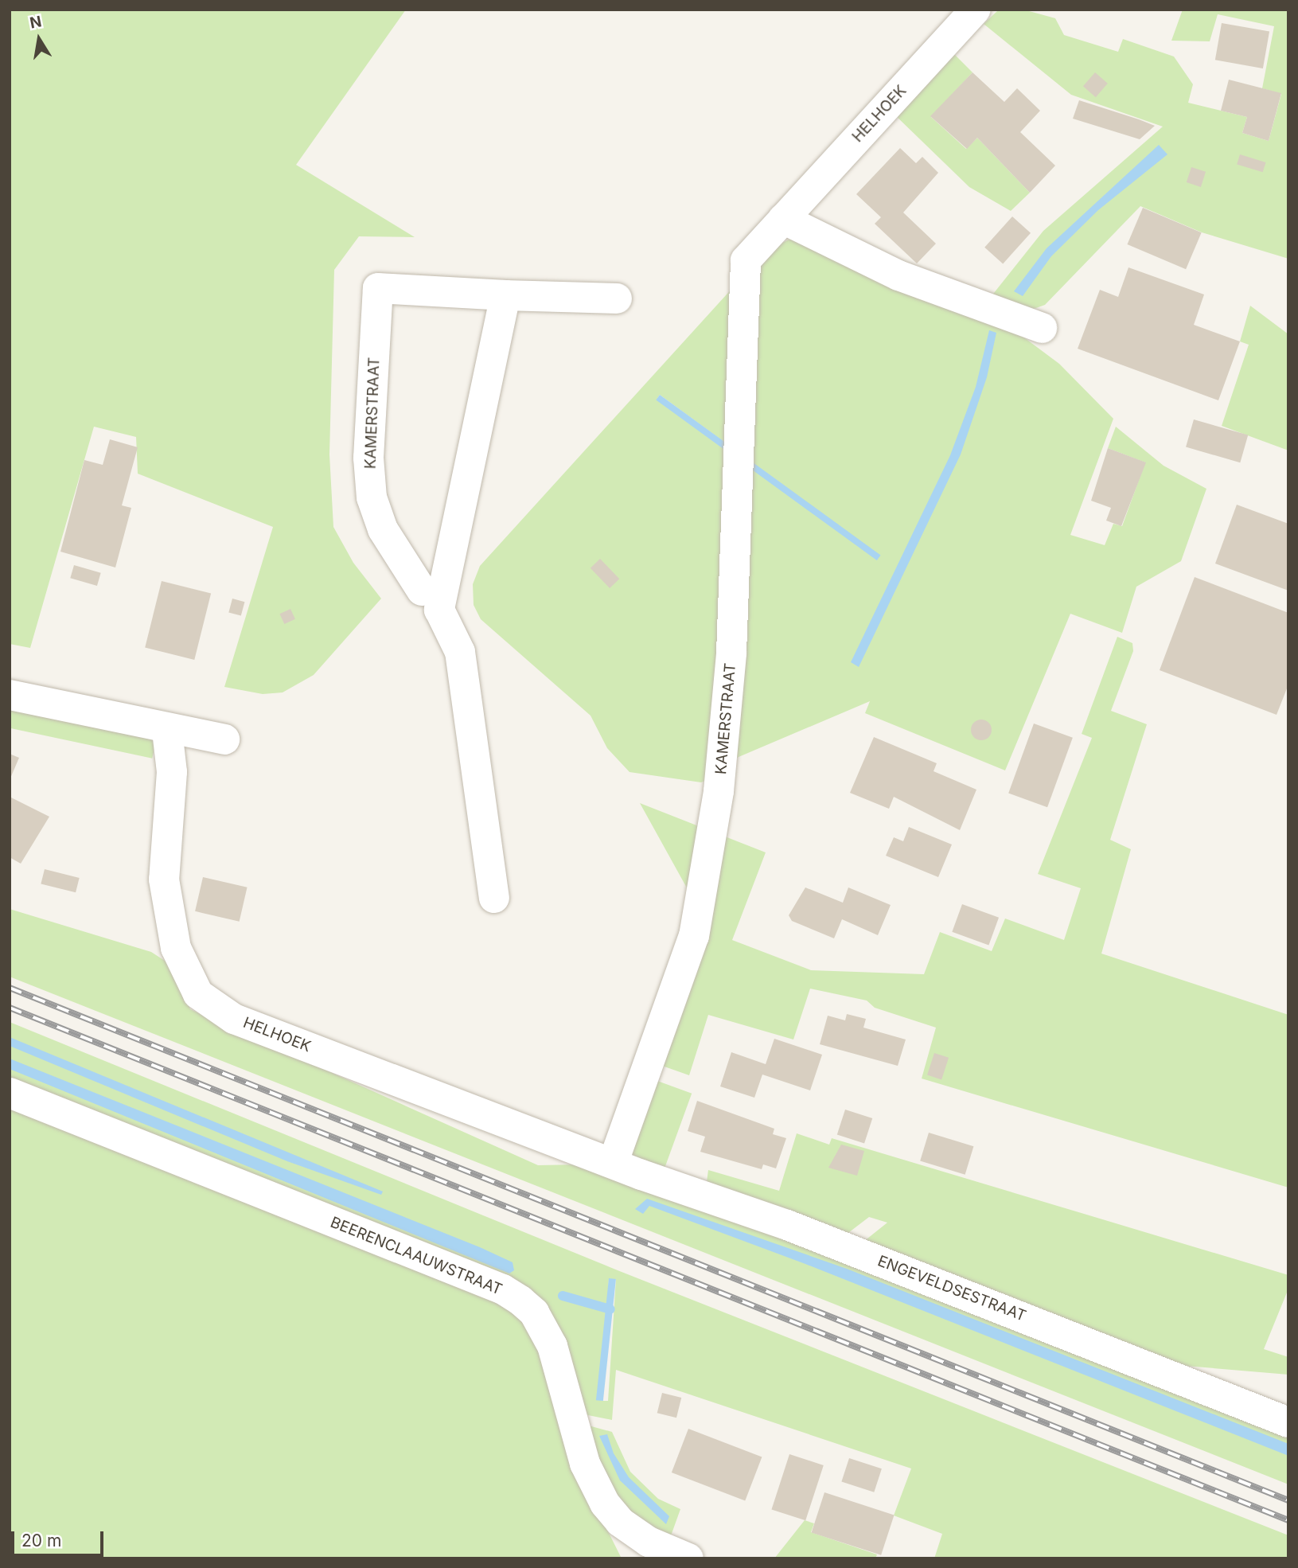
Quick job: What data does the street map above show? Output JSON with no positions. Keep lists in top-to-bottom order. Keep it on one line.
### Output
{"streets":{"street":["HELHOEK","KAMERSTRAAT","BEERENCLAAUWSTRAAT","ENGEVELDSESTRAAT"]},"crossings":[["HELHOEK","KAMERSTRAAT"],["HELHOEK","ENGEVELDSESTRAAT"],["KAMERSTRAAT","ENGEVELDSESTRAAT"]],"scale_bar":"20 m","north":"top"}
